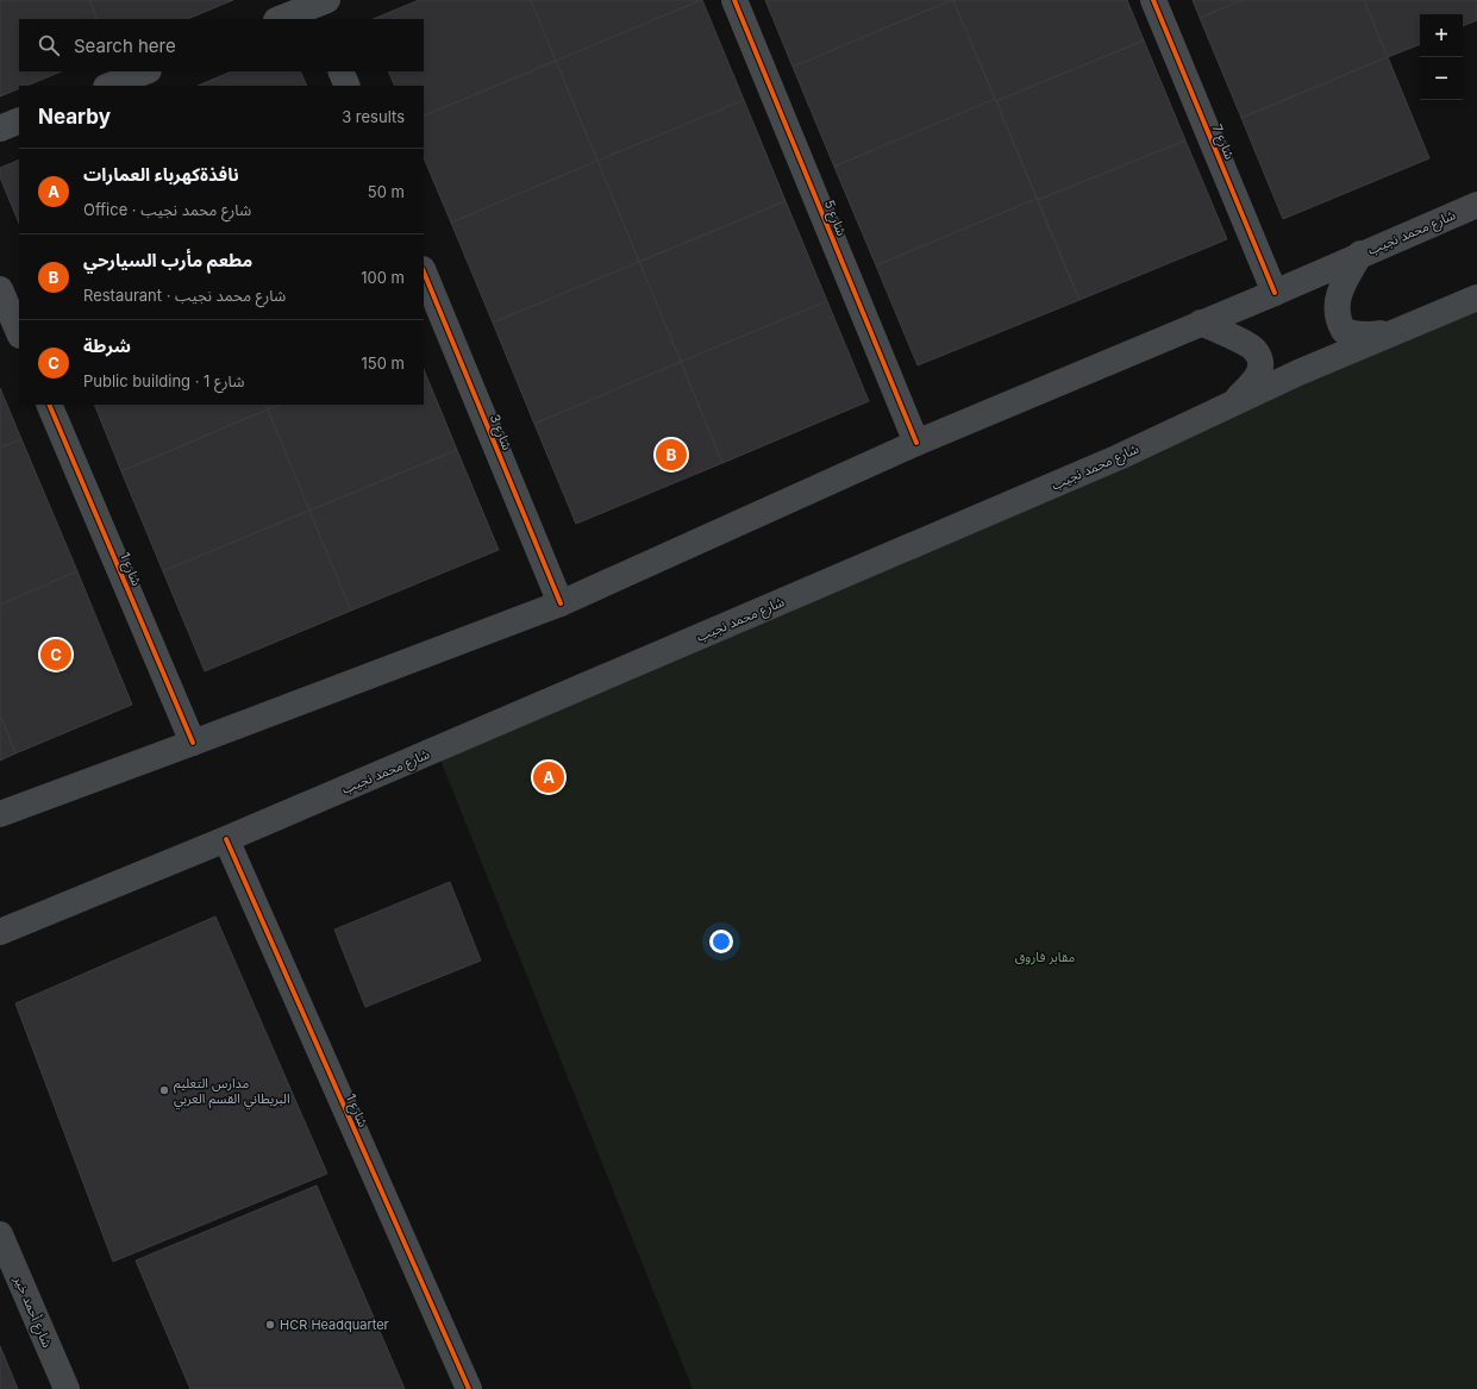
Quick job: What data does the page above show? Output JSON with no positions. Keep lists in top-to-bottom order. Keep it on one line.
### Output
{"streets":{"main road":["شارع محمد نجيب","شارع أحمد خير"],"street":["شارع 7","شارع 5","شارع 3","شارع 1"]},"crossings":[["شارع 7","شارع محمد نجيب"],["شارع 5","شارع محمد نجيب"],["شارع محمد نجيب","شارع 3"],["شارع محمد نجيب","شارع 1"]],"parks":["مقابر فاروق"],"places":["مدارس التعليم البريطاني القسم العربي","HCR Headquarter"],"page":{"map_buttons":["+","−"],"search":"Search here","heading":["Nearby","3 results"],"list":[{"mark":"A","name":"نافذةكهرباء العمارات","note":"Office · شارع محمد نجيب","value":"50 m"},{"mark":"B","name":"مطعم مأرب السيارحي","note":"Restaurant · شارع محمد نجيب","value":"100 m"},{"mark":"C","name":"شرطة","note":"Public building · شارع 1","value":"150 m"}],"pins":["B","C","A"]}}
